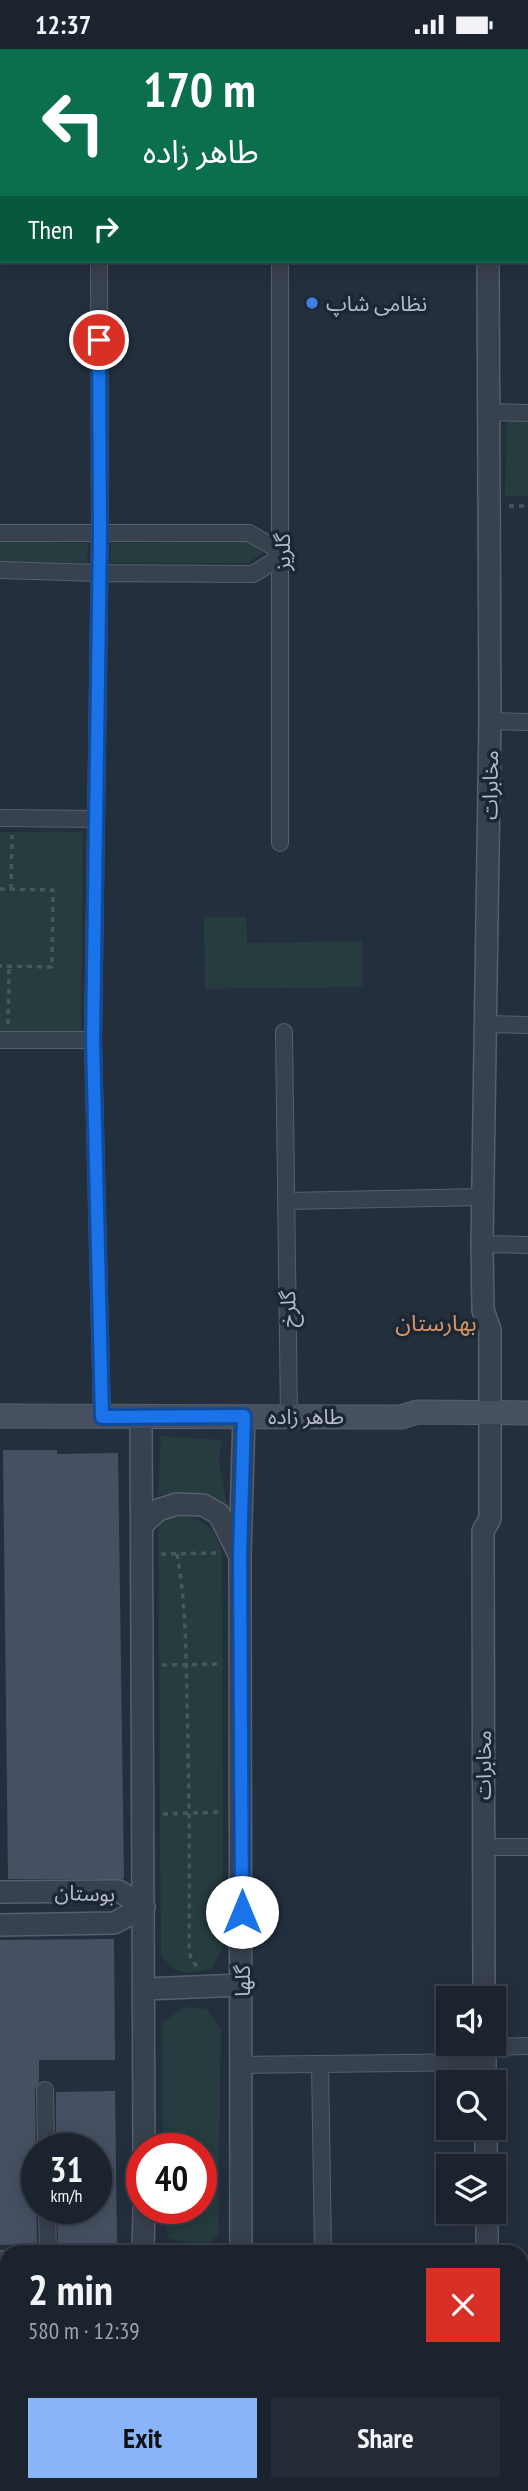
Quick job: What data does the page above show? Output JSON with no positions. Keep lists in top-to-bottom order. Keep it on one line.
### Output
{"streets":{"main road":["طاهر زاده"],"street":["گلریز","مخابرات","گلرخ","بوستان","گلها"]},"crossings":[["مخابرات","طاهر زاده"],["گلرخ","طاهر زاده"],["طاهر زاده","گلها"]],"districts":["بهارستان"],"places":["نظامی شاپ"],"page":{"status":"12:37","turn":["170 m","طاهر زاده"],"then":"Then","speed":"31 km/h","limit":"40","heading":["2 min","580 m · 12:39"],"buttons":["Exit","Share"]}}
